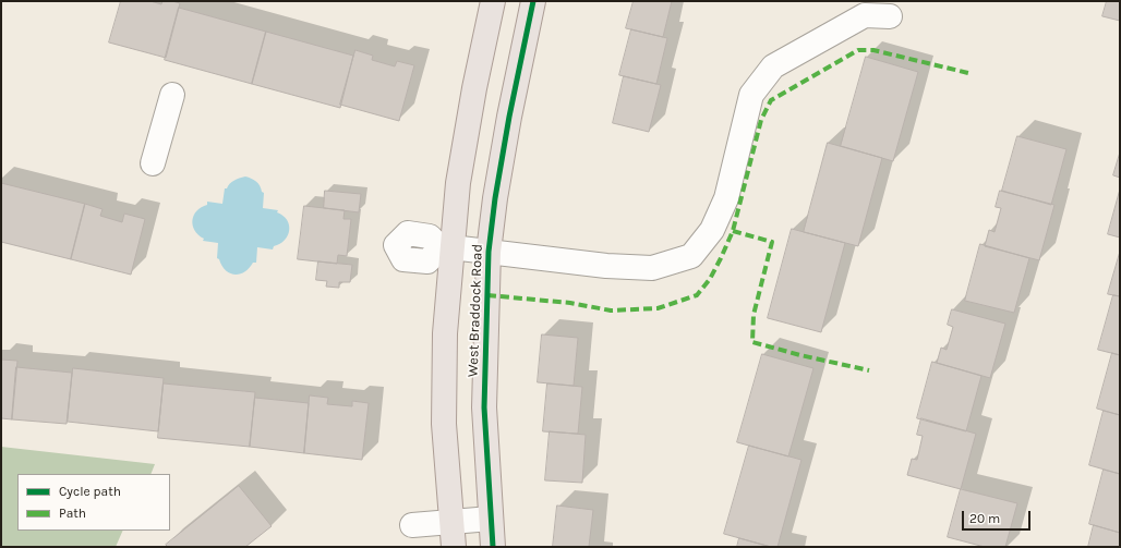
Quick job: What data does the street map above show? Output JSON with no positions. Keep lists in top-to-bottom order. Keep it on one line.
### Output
{"streets":{"main road":["West Braddock Road"]},"legend":["Cycle path","Path"],"scale_bar":"20 m"}
